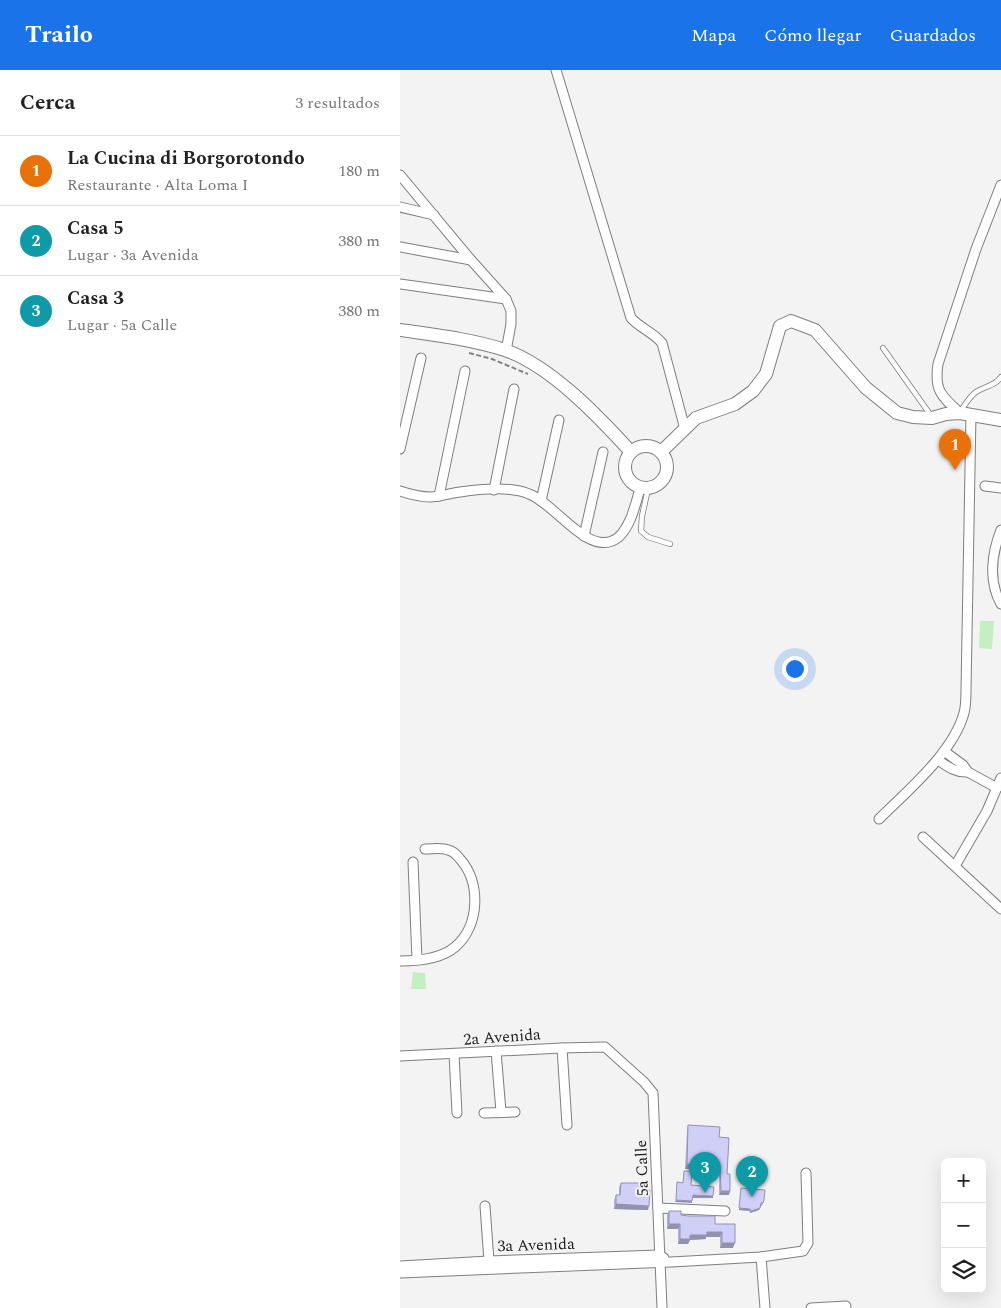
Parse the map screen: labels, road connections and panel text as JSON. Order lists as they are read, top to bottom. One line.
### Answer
{"streets":{"street":["2a Avenida","5a Calle","3a Avenida"]},"crossings":[["2a Avenida","5a Calle"],["5a Calle","3a Avenida"]],"page":{"header":"Trailo","nav":["Mapa","Cómo llegar","Guardados"],"heading":["Cerca","3 resultados"],"list":[{"mark":"1","name":"La Cucina di Borgorotondo","note":"Restaurante · Alta Loma I","value":"180 m"},{"mark":"2","name":"Casa 5","note":"Lugar · 3a Avenida","value":"380 m"},{"mark":"3","name":"Casa 3","note":"Lugar · 5a Calle","value":"380 m"}],"pins":["1","3","2"],"map_buttons":["+","−"]}}
